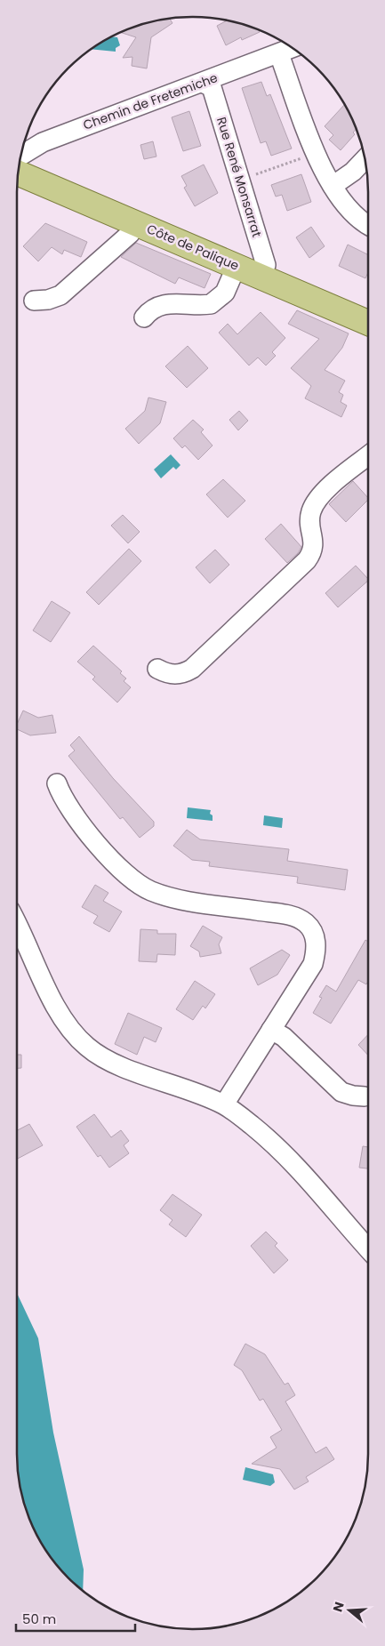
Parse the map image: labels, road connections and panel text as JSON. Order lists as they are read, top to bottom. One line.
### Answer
{"streets":{"main road":["Côte de Palique"],"street":["Chemin de Fretemiche","Rue René Monsarrat"]},"crossings":[["Chemin de Fretemiche","Rue René Monsarrat"],["Rue René Monsarrat","Côte de Palique"]],"scale_bar":"50 m","north":"left"}
